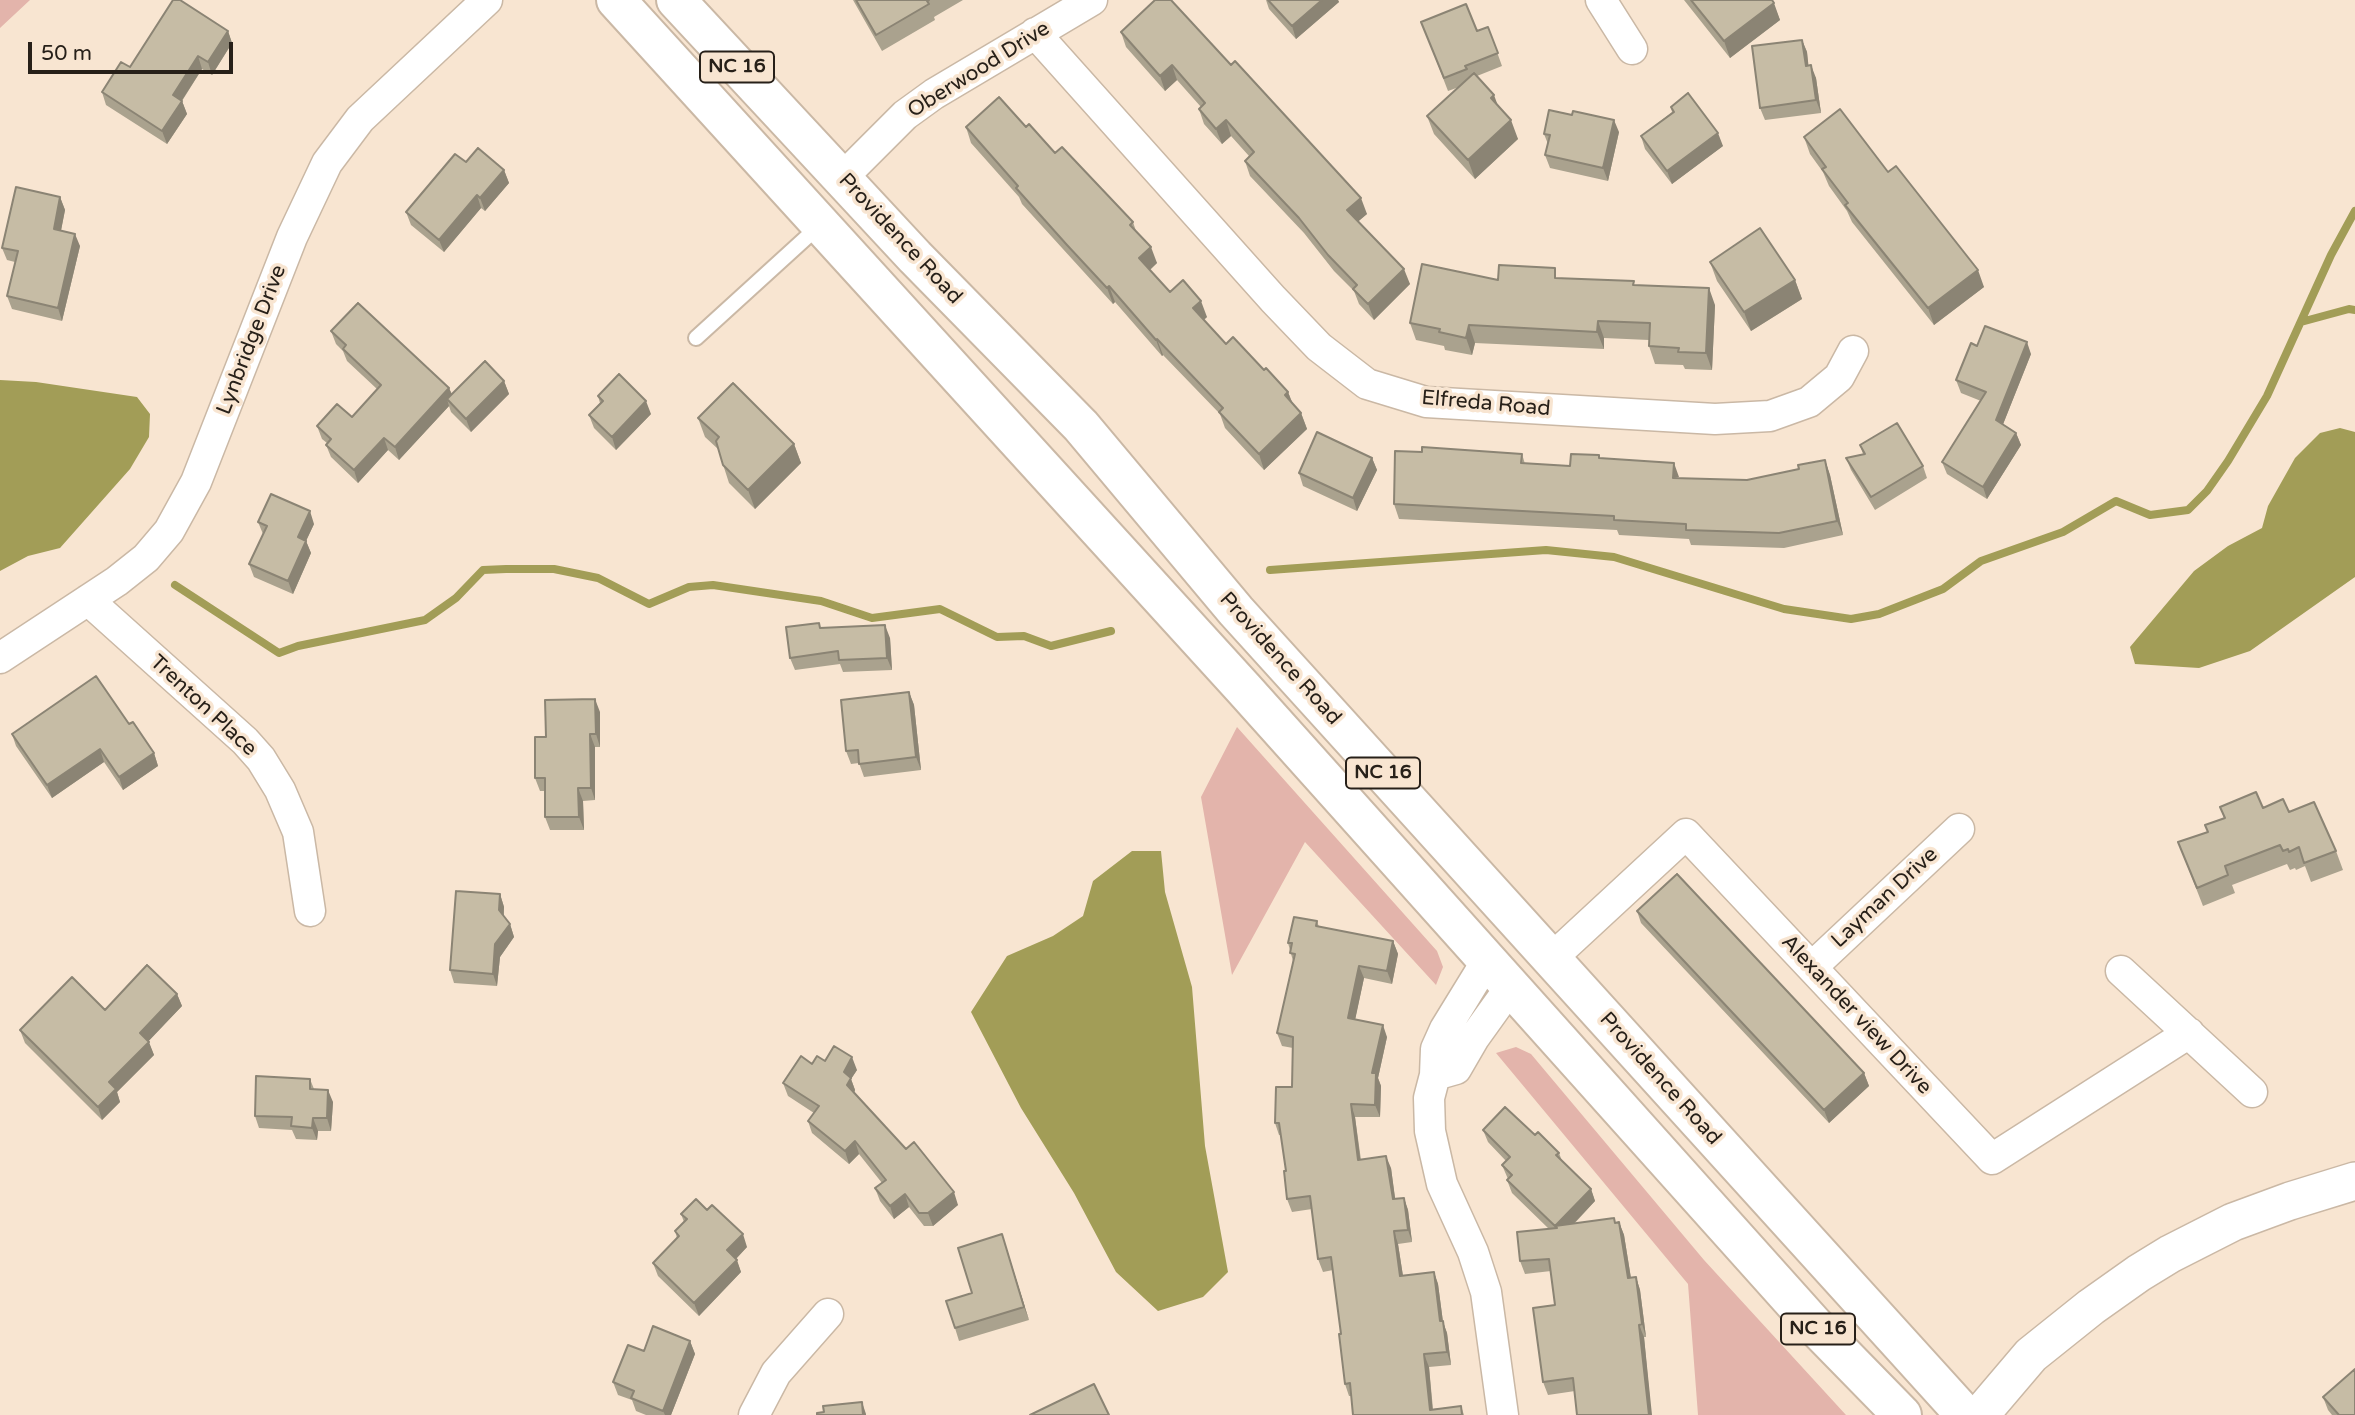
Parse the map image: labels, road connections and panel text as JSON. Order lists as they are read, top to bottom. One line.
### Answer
{"streets":{"main road":["NC 16","Providence Road"],"street":["Oberwood Drive","Lynbridge Drive","Elfreda Road","Trenton Place","Layman Drive","Alexander view Drive"]},"crossings":[["Oberwood Drive","Providence Road"],["Oberwood Drive","Elfreda Road"],["Providence Road","Alexander view Drive"],["Lynbridge Drive","Trenton Place"],["Layman Drive","Alexander view Drive"]],"scale_bar":"50 m"}
